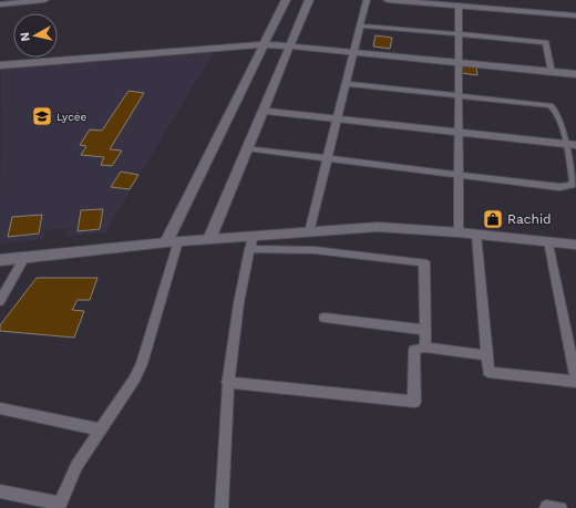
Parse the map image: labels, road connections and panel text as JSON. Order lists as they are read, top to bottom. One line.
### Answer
{"places":{"school or university":["Lycée"],"shop":["Rachid"]},"north":"left"}
